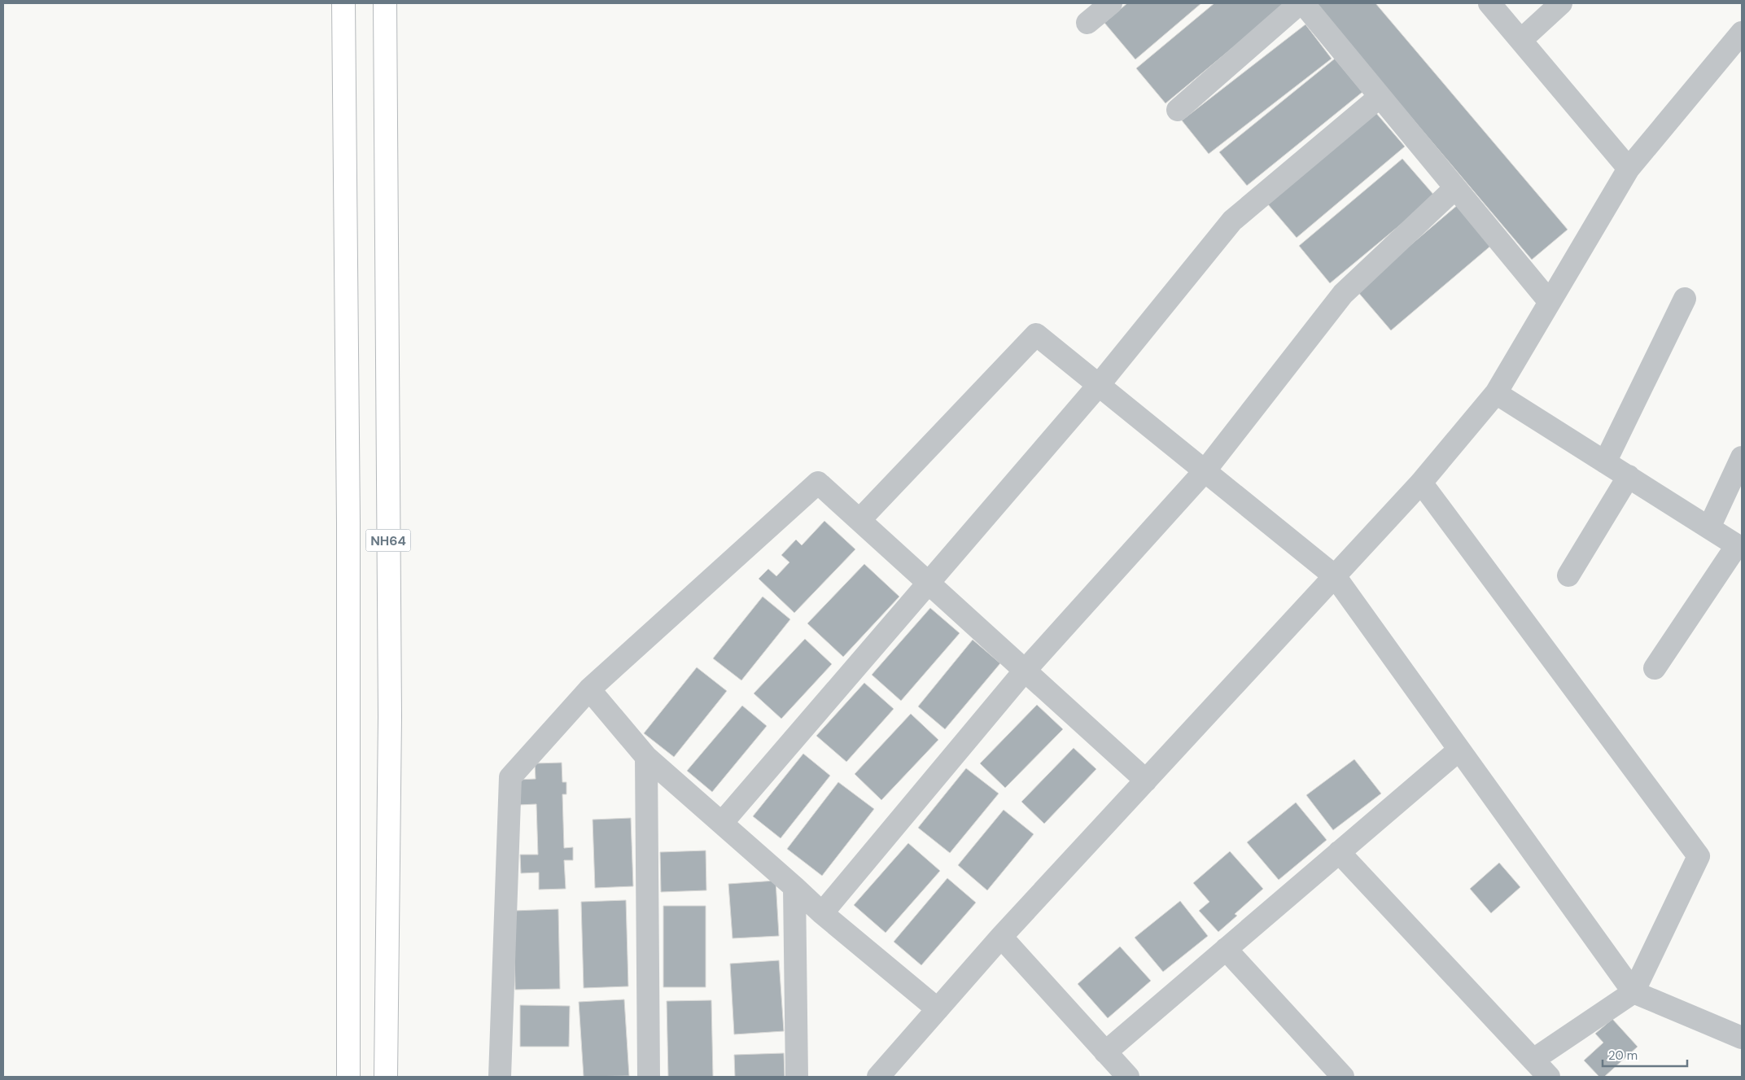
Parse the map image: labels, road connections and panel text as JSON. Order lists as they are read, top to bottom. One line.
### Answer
{"streets":{"highway":["NH64"]},"scale_bar":"20 m"}
